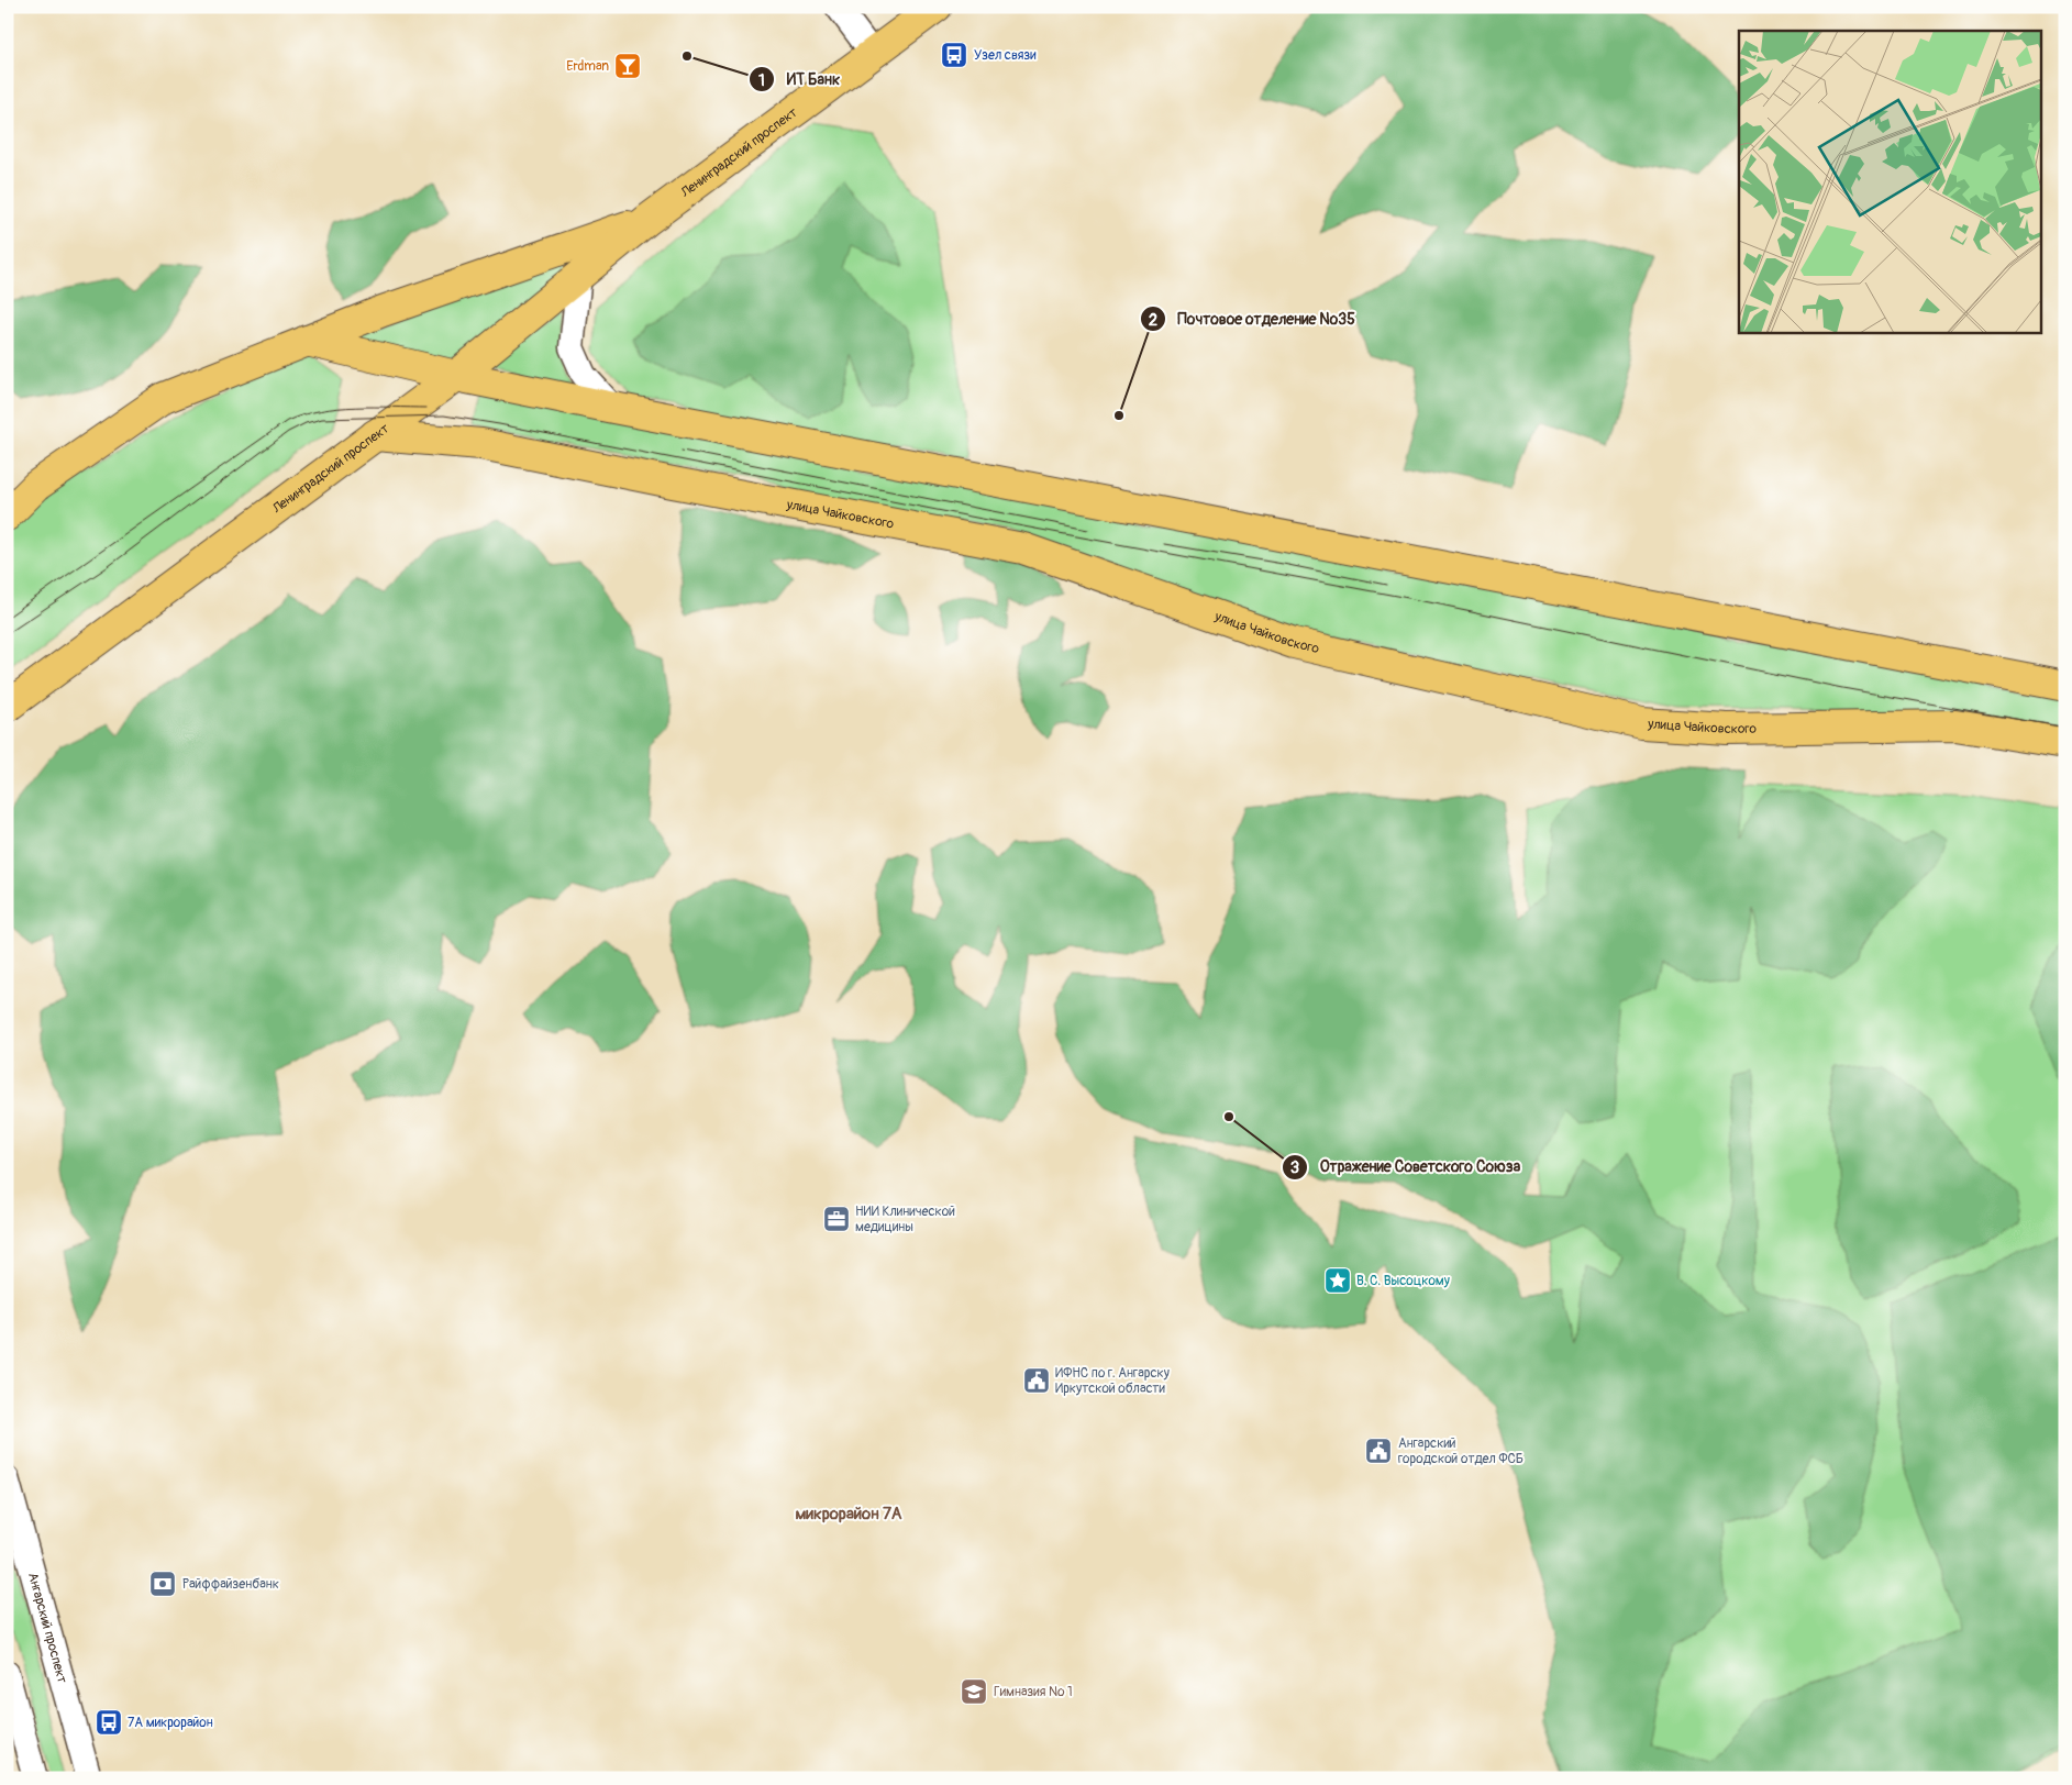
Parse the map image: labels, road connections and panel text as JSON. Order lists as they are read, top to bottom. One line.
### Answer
{"streets":{"main road":["Ленинградский проспект","улица Чайковского"],"street":["Ангарский проспект"]},"crossings":[["Ленинградский проспект","улица Чайковского"]],"districts":["микрорайон 7А"],"places":{"bus stop":["Узел связи","7А микрорайон"],"other":["ИТ Банк","Почтовое отделение №35","Отражение Советского Союза"],"bar":["Erdman"],"office":["НИИ Клинической медицины"],"place":["В. С. Высоцкому"],"public building":["ИФНС по г. Ангарску Иркутской области","Ангарский городской отдел ФСБ"],"bank":["Райффайзенбанк"],"school or university":["Гимназия № 1"]}}
